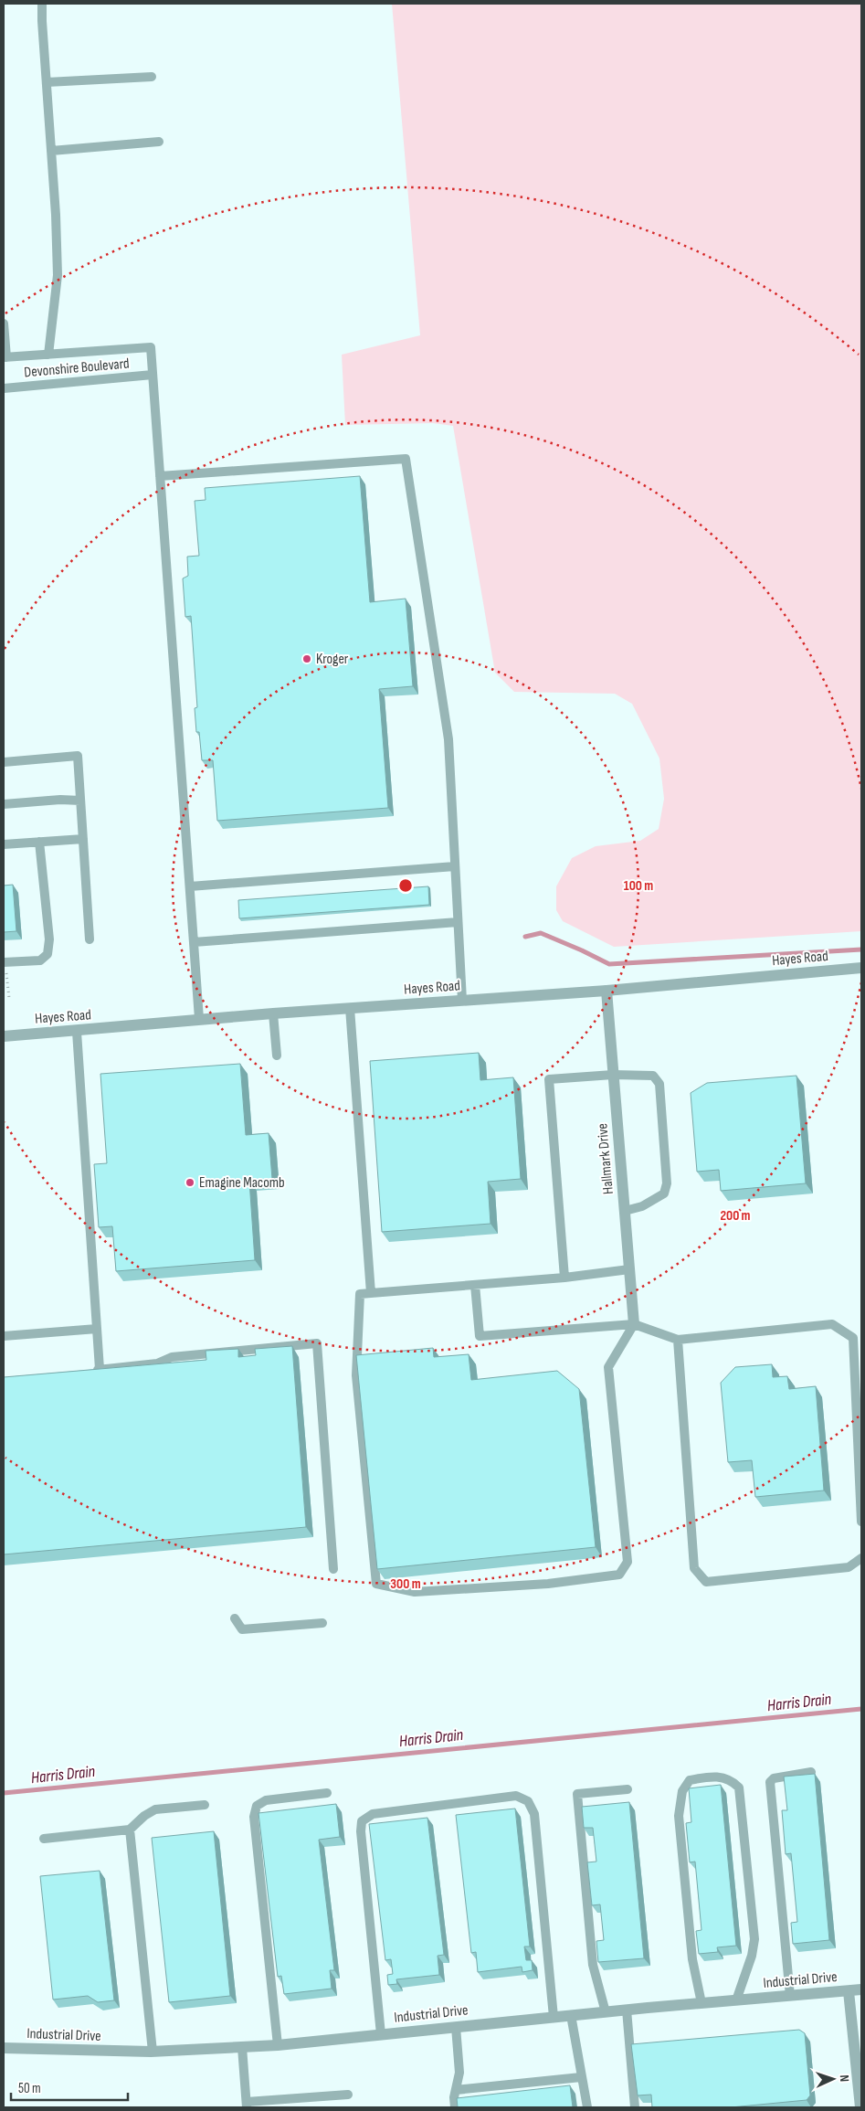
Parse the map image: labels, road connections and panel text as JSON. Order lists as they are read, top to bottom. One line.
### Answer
{"streets":{"street":["Hayes Road","Hallmark Drive","Industrial Drive"],"lane":["Devonshire Boulevard"]},"crossings":[["Hayes Road","Hallmark Drive"]],"water":["Harris Drain"],"places":["Kroger","Emagine Macomb"],"scale_bar":"50 m","north":"right","rings":["100 m","200 m","300 m"]}
